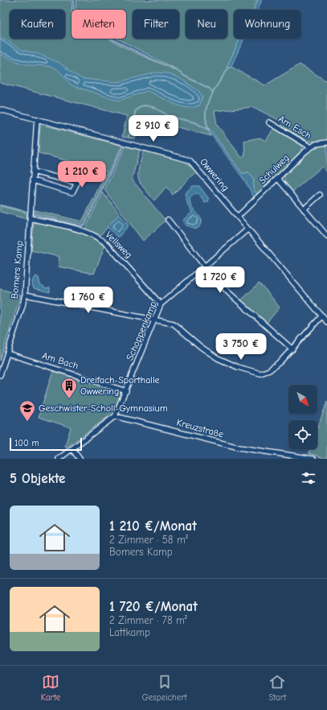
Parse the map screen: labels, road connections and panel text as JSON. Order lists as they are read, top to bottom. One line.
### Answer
{"streets":{"street":["Am Esch","Schulweg","Owwering","Vellsweg","Bomers Kamp","Schoppenkamp","Am Bach","Kreuzstraße"]},"crossings":[["Am Esch","Schulweg"],["Schulweg","Owwering"],["Owwering","Bomers Kamp"],["Owwering","Schoppenkamp"],["Vellsweg","Bomers Kamp"],["Vellsweg","Schoppenkamp"],["Bomers Kamp","Am Bach"],["Schoppenkamp","Am Bach"],["Schoppenkamp","Kreuzstraße"]],"places":{"building":["Dreifach-Sporthalle Owwering"],"school or university":["Geschwister-Scholl-Gymnasium"]},"scale_bar":"100 m","north":"bottom right","page":{"chip":["Kaufen","Mieten","Filter","Neu","Wohnung"],"price":["2 910 €","1 210 €","1 720 €","1 760 €","3 750 €"],"scale":"100 m","heading":"5 Objekte","list":[{"name":"1 210 €/Monat","note":"2 Zimmer · 58 m² · Bomers Kamp"},{"name":"1 720 €/Monat","note":"2 Zimmer · 78 m² · Lattkamp"}],"tabs":["Karte","Gespeichert","Start"]}}
